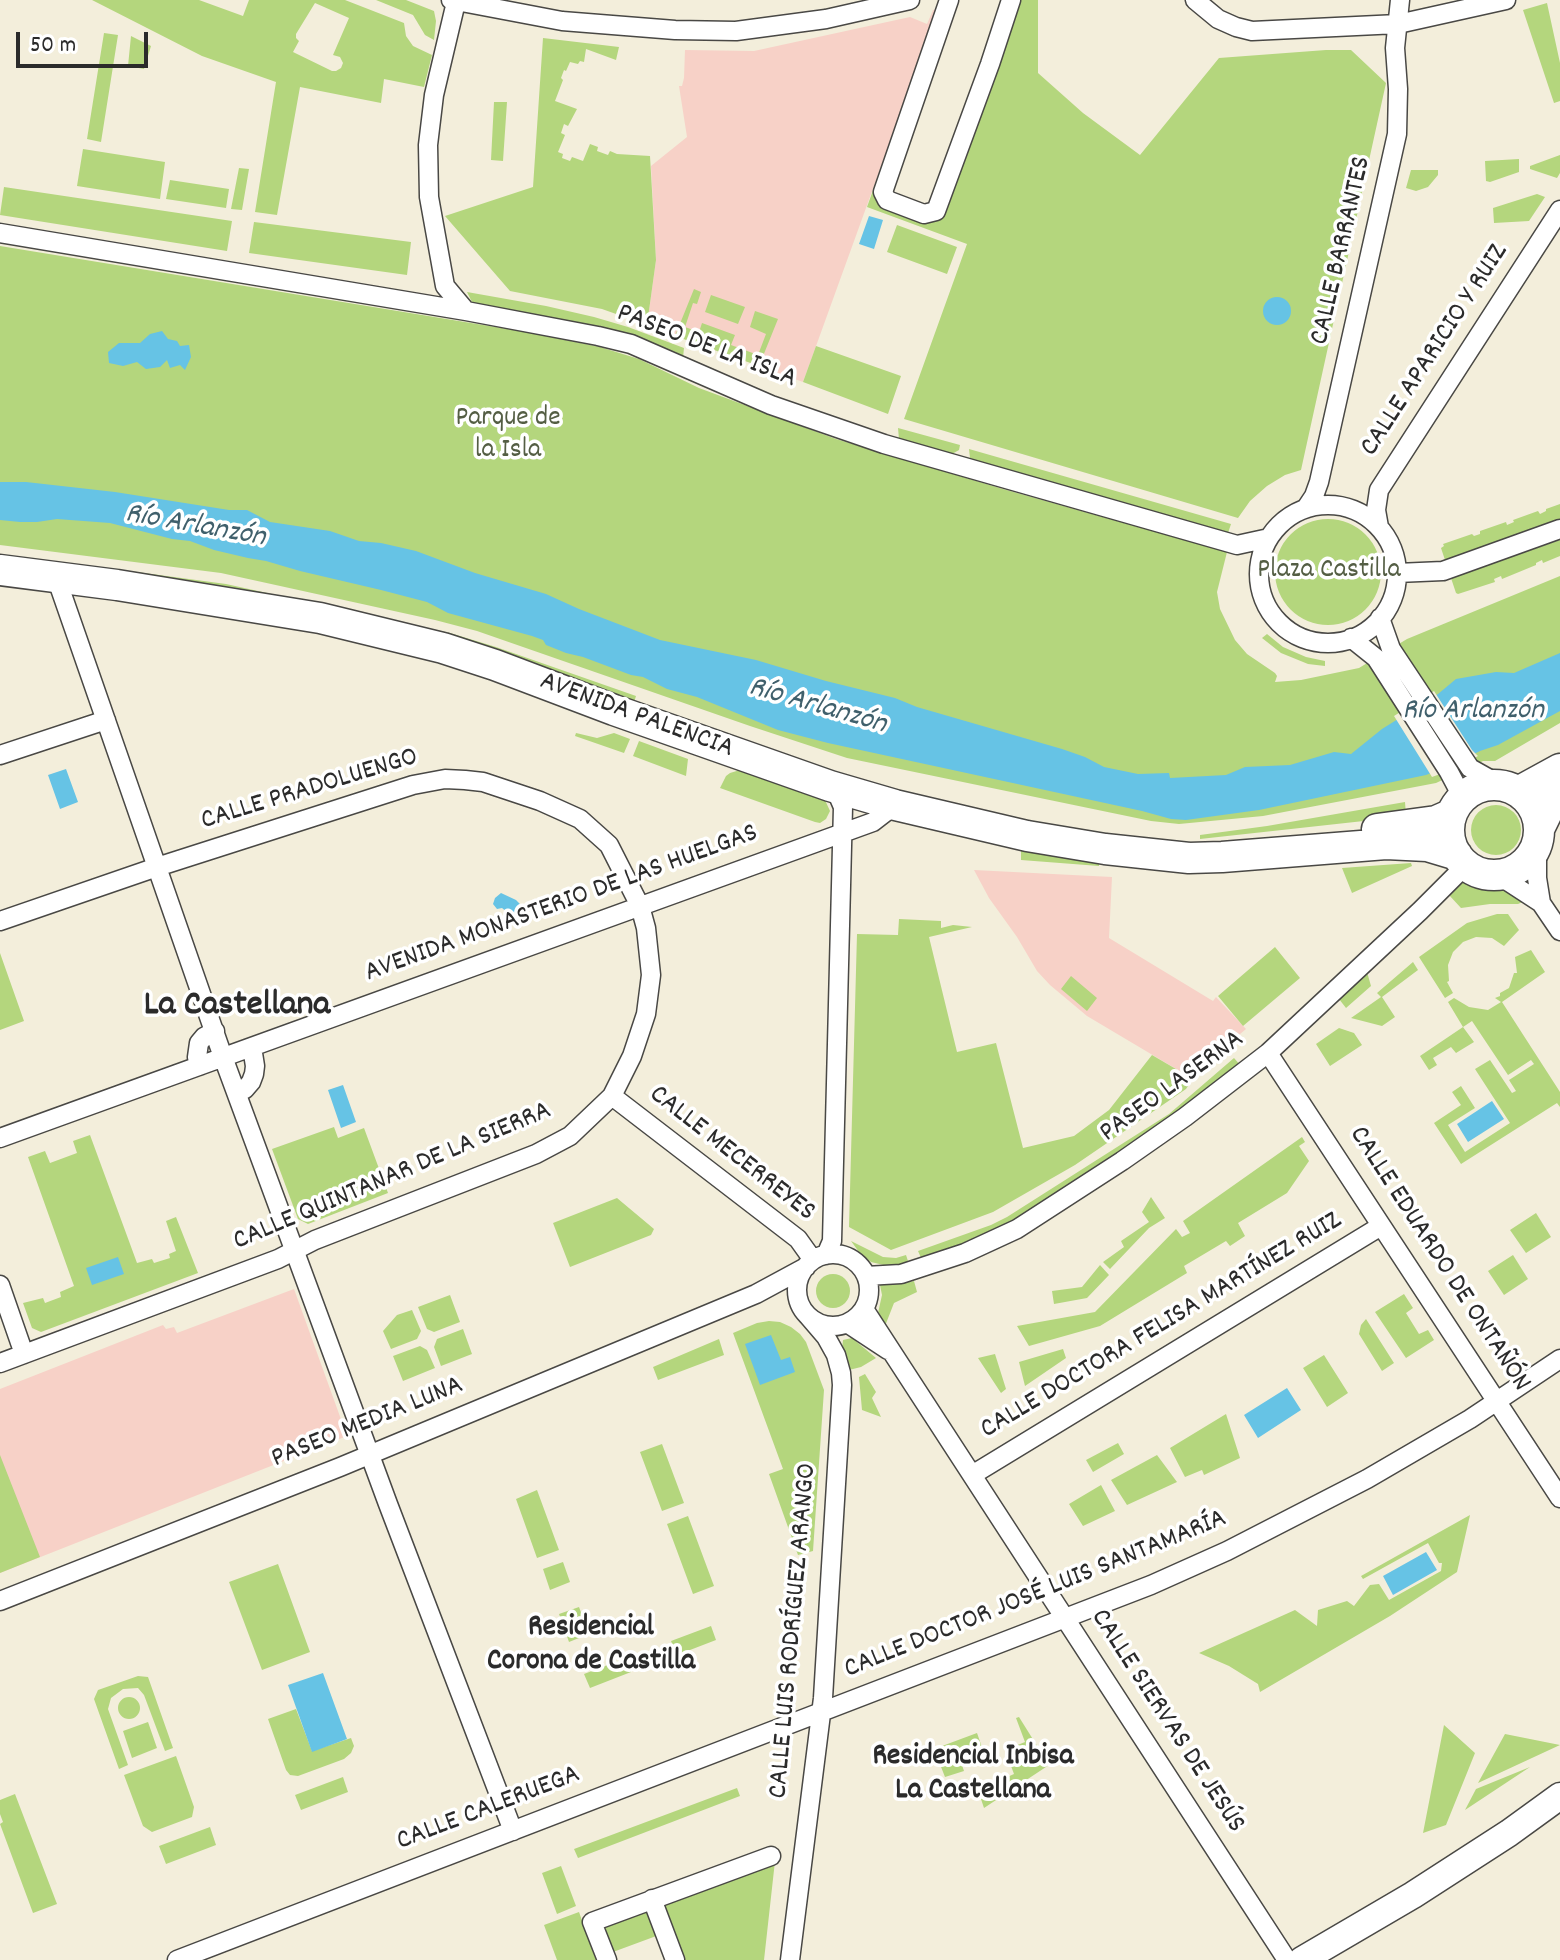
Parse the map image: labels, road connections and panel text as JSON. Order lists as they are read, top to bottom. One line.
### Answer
{"streets":{"highway":["AVENIDA PALENCIA"],"street":["CALLE BARRANTES","PASEO DE LA ISLA","CALLE APARICIO Y RUIZ","CALLE PRADOLUENGO","AVENIDA MONASTERIO DE LAS HUELGAS","PASEO LASERNA","CALLE MECERREYES","CALLE QUINTANAR DE LA SIERRA","CALLE EDUARDO DE ONTAÑÓN","CALLE DOCTORA FELISA MARTÍNEZ RUIZ","PASEO MEDIA LUNA","CALLE DOCTOR JOSÉ LUIS SANTAMARÍA","CALLE LUIS RODRÍGUEZ ARANGO","CALLE SIERVAS DE JESÚS","CALLE CALERUEGA"]},"crossings":[["CALLE BARRANTES","PASEO DE LA ISLA"],["CALLE BARRANTES","CALLE APARICIO Y RUIZ"],["PASEO DE LA ISLA","CALLE APARICIO Y RUIZ"],["AVENIDA PALENCIA","AVENIDA MONASTERIO DE LAS HUELGAS"],["AVENIDA PALENCIA","PASEO LASERNA"],["CALLE PRADOLUENGO","AVENIDA MONASTERIO DE LAS HUELGAS"],["CALLE PRADOLUENGO","CALLE QUINTANAR DE LA SIERRA"],["AVENIDA MONASTERIO DE LAS HUELGAS","CALLE QUINTANAR DE LA SIERRA"],["PASEO LASERNA","CALLE MECERREYES"],["PASEO LASERNA","CALLE EDUARDO DE ONTAÑÓN"],["PASEO LASERNA","PASEO MEDIA LUNA"],["PASEO LASERNA","CALLE LUIS RODRÍGUEZ ARANGO"],["PASEO LASERNA","CALLE SIERVAS DE JESÚS"],["CALLE MECERREYES","CALLE QUINTANAR DE LA SIERRA"],["CALLE MECERREYES","PASEO MEDIA LUNA"],["CALLE MECERREYES","CALLE LUIS RODRÍGUEZ ARANGO"],["CALLE MECERREYES","CALLE SIERVAS DE JESÚS"],["CALLE EDUARDO DE ONTAÑÓN","CALLE DOCTORA FELISA MARTÍNEZ RUIZ"],["CALLE EDUARDO DE ONTAÑÓN","CALLE DOCTOR JOSÉ LUIS SANTAMARÍA"],["CALLE DOCTORA FELISA MARTÍNEZ RUIZ","CALLE SIERVAS DE JESÚS"],["PASEO MEDIA LUNA","CALLE LUIS RODRÍGUEZ ARANGO"],["PASEO MEDIA LUNA","CALLE SIERVAS DE JESÚS"],["CALLE DOCTOR JOSÉ LUIS SANTAMARÍA","CALLE LUIS RODRÍGUEZ ARANGO"],["CALLE DOCTOR JOSÉ LUIS SANTAMARÍA","CALLE SIERVAS DE JESÚS"],["CALLE DOCTOR JOSÉ LUIS SANTAMARÍA","CALLE CALERUEGA"],["CALLE LUIS RODRÍGUEZ ARANGO","CALLE SIERVAS DE JESÚS"],["CALLE LUIS RODRÍGUEZ ARANGO","CALLE CALERUEGA"]],"districts":["La Castellana","Residencial Corona de Castilla","Residencial Inbisa La Castellana"],"water":["Río Arlanzón"],"parks":["Parque de la Isla","Plaza Castilla"],"scale_bar":"50 m"}
